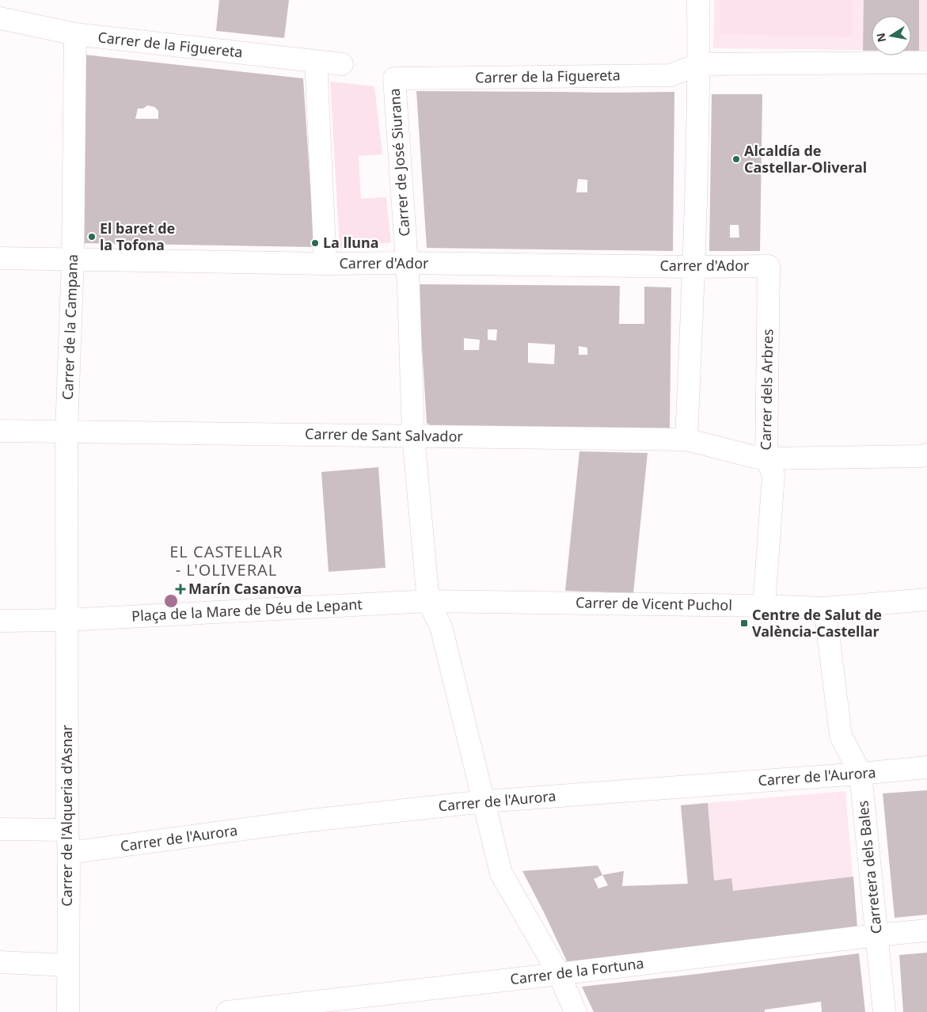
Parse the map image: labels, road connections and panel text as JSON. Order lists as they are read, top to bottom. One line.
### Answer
{"streets":{"street":["Carrer de la Figuereta","Carrer de José Siurana","Carrer d'Ador","Carrer de la Campana","Carrer dels Arbres","Carrer de Sant Salvador","Carrer de Vicent Puchol","Plaça de la Mare de Déu de Lepant","Carrer de l'Aurora","Carrer de l'Alqueria d'Asnar","Carretera dels Bales","Carrer de la Fortuna"]},"crossings":[["Carrer de la Figuereta","Carrer de José Siurana"],["Carrer de la Figuereta","Carrer de la Campana"],["Carrer de José Siurana","Carrer d'Ador"],["Carrer de José Siurana","Carrer de Sant Salvador"],["Carrer de José Siurana","Carrer de Vicent Puchol"],["Carrer de José Siurana","Plaça de la Mare de Déu de Lepant"],["Carrer d'Ador","Carrer de la Campana"],["Carrer d'Ador","Carrer dels Arbres"],["Carrer de la Campana","Carrer de Sant Salvador"],["Carrer de la Campana","Plaça de la Mare de Déu de Lepant"],["Carrer de la Campana","Carrer de l'Alqueria d'Asnar"],["Carrer dels Arbres","Carrer de Sant Salvador"],["Carrer dels Arbres","Carrer de Vicent Puchol"],["Carrer de Vicent Puchol","Plaça de la Mare de Déu de Lepant"],["Carrer de Vicent Puchol","Carretera dels Bales"],["Plaça de la Mare de Déu de Lepant","Carrer de l'Alqueria d'Asnar"],["Carrer de l'Aurora","Carrer de l'Alqueria d'Asnar"],["Carrer de l'Aurora","Carretera dels Bales"],["Carretera dels Bales","Carrer de la Fortuna"]],"districts":["EL CASTELLAR - L'OLIVERAL"],"places":{"other":["Alcaldía de Castellar-Oliveral","El baret de la Tofona","La lluna"],"health":["Marín Casanova"],"transit":["Centre de Salut de València-Castellar"]},"north":"left"}
